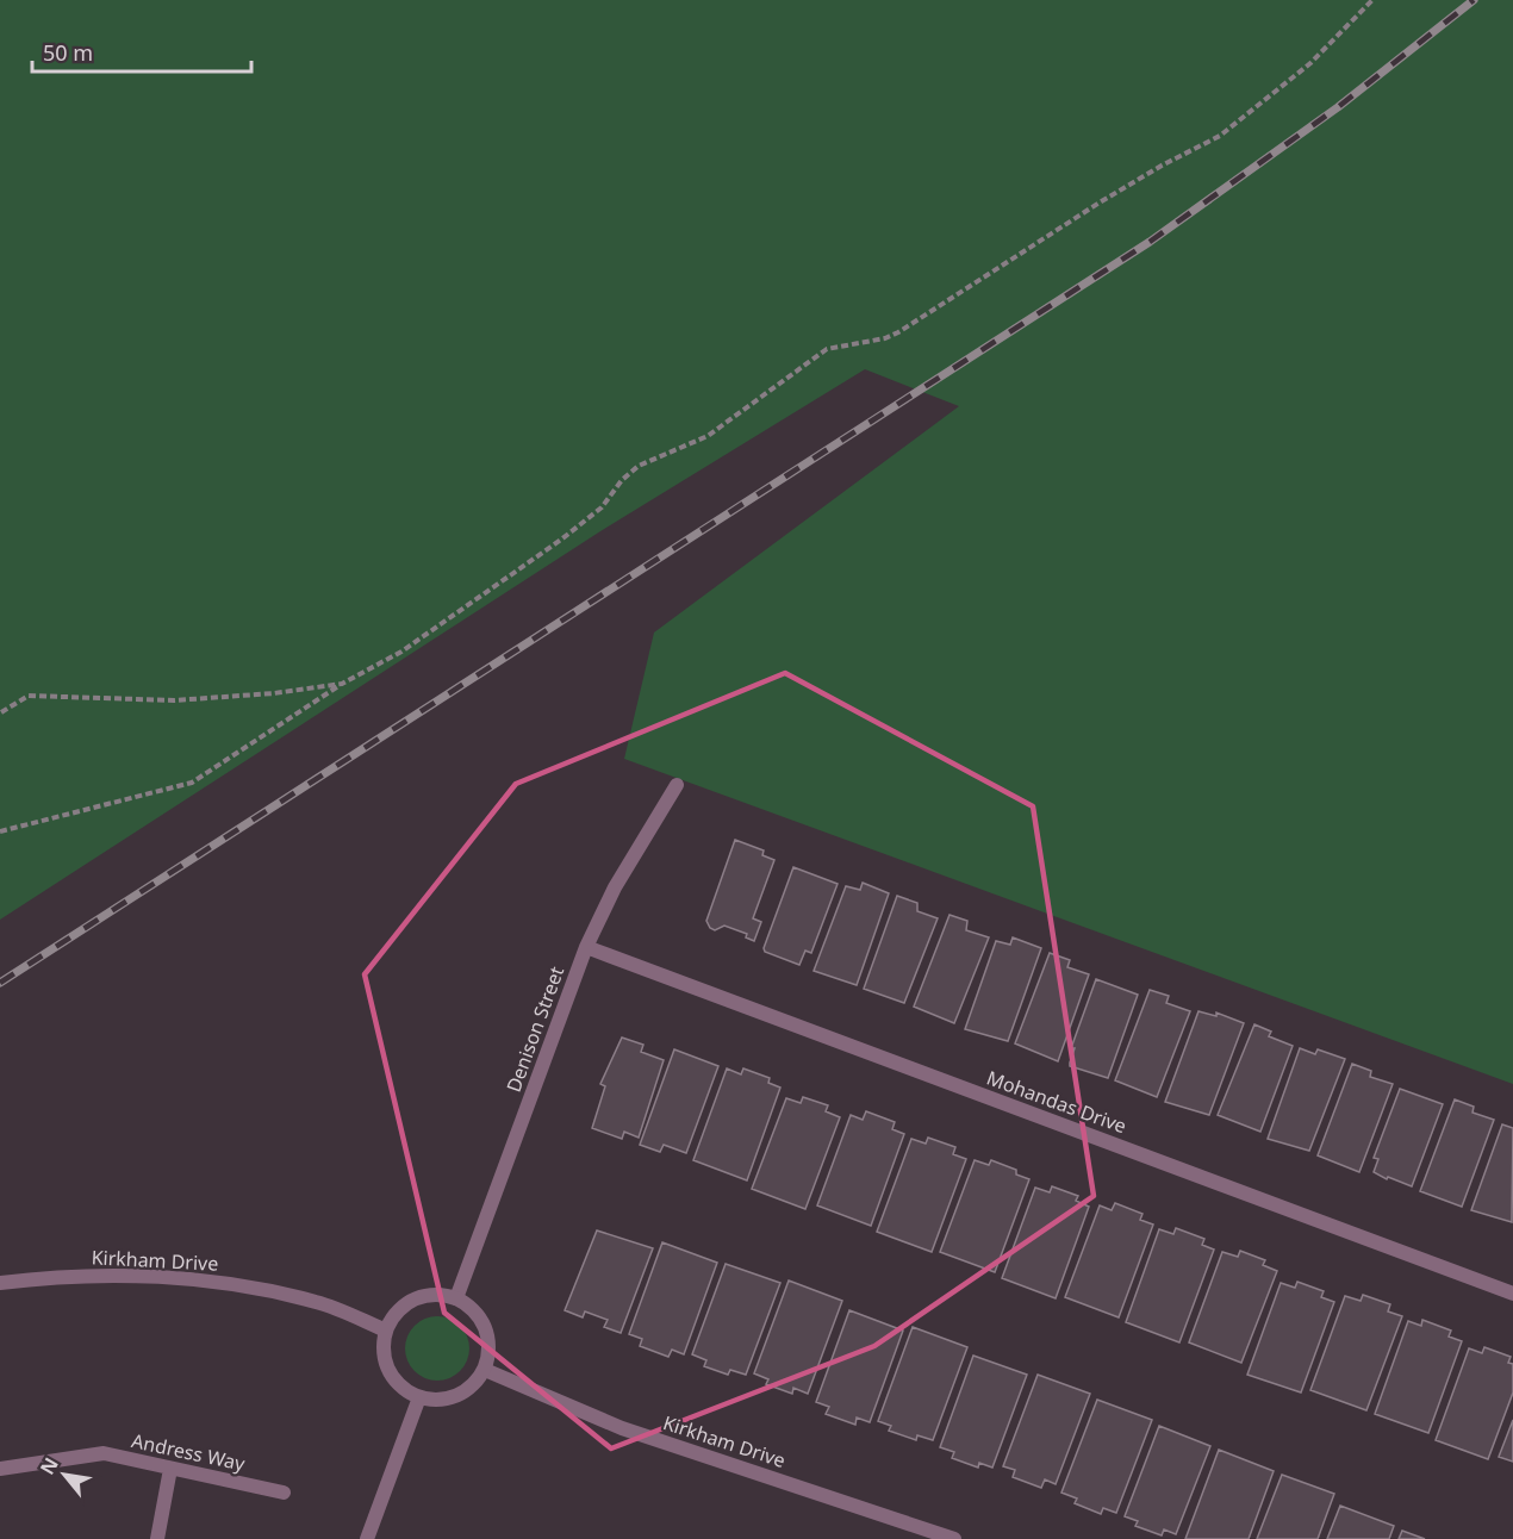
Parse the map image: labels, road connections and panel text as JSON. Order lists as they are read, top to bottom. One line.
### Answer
{"streets":{"street":["Denison Street","Mohandas Drive","Kirkham Drive","Andress Way"]},"crossings":[["Denison Street","Mohandas Drive"],["Denison Street","Kirkham Drive"]],"scale_bar":"50 m","north":"top left"}
